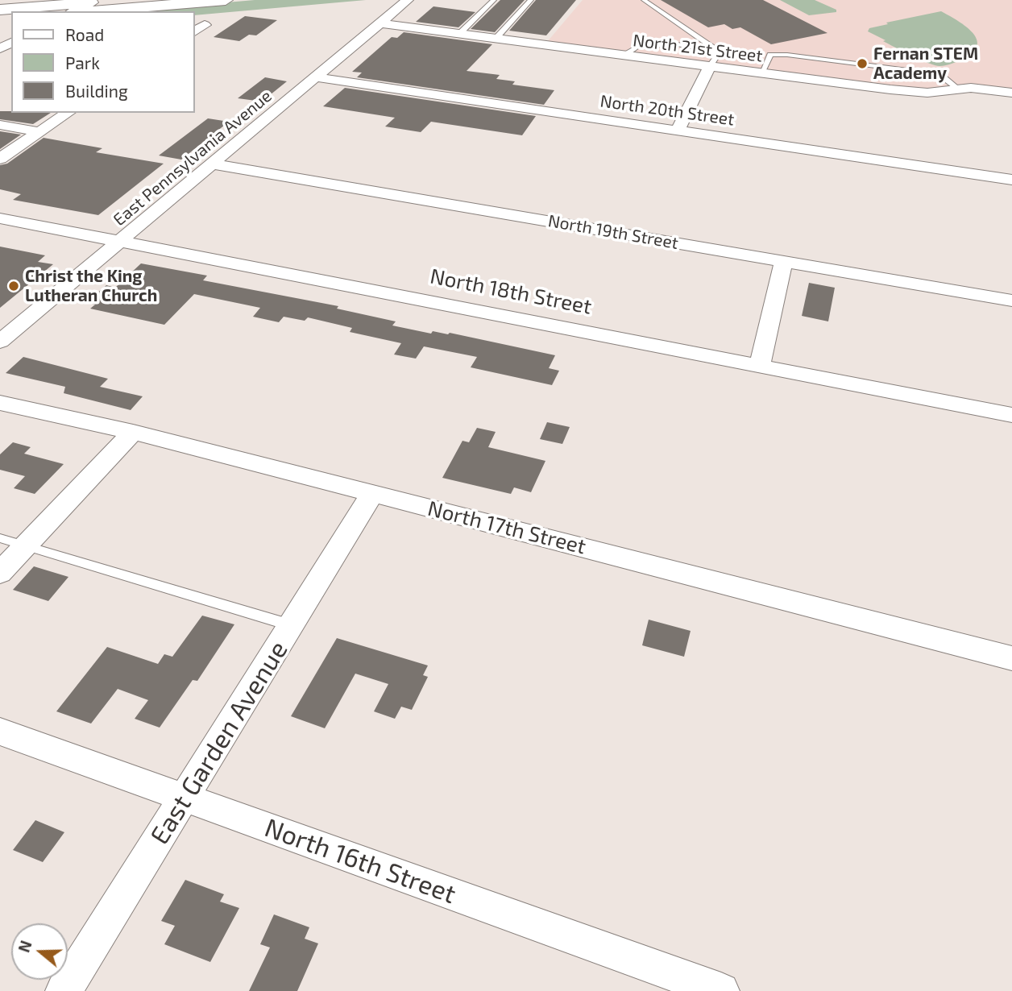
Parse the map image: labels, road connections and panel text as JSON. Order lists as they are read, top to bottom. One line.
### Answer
{"streets":{"street":["North 21st Street","North 20th Street","East Pennsylvania Avenue","North 19th Street","North 18th Street","North 17th Street","East Garden Avenue","North 16th Street"]},"crossings":[["North 21st Street","East Pennsylvania Avenue"],["North 20th Street","East Pennsylvania Avenue"],["East Pennsylvania Avenue","North 19th Street"],["East Pennsylvania Avenue","North 18th Street"],["North 17th Street","East Garden Avenue"],["East Garden Avenue","North 16th Street"]],"places":["Fernan STEM Academy","Christ the King Lutheran Church"],"legend":["Road","Park","Building"],"north":"left"}
